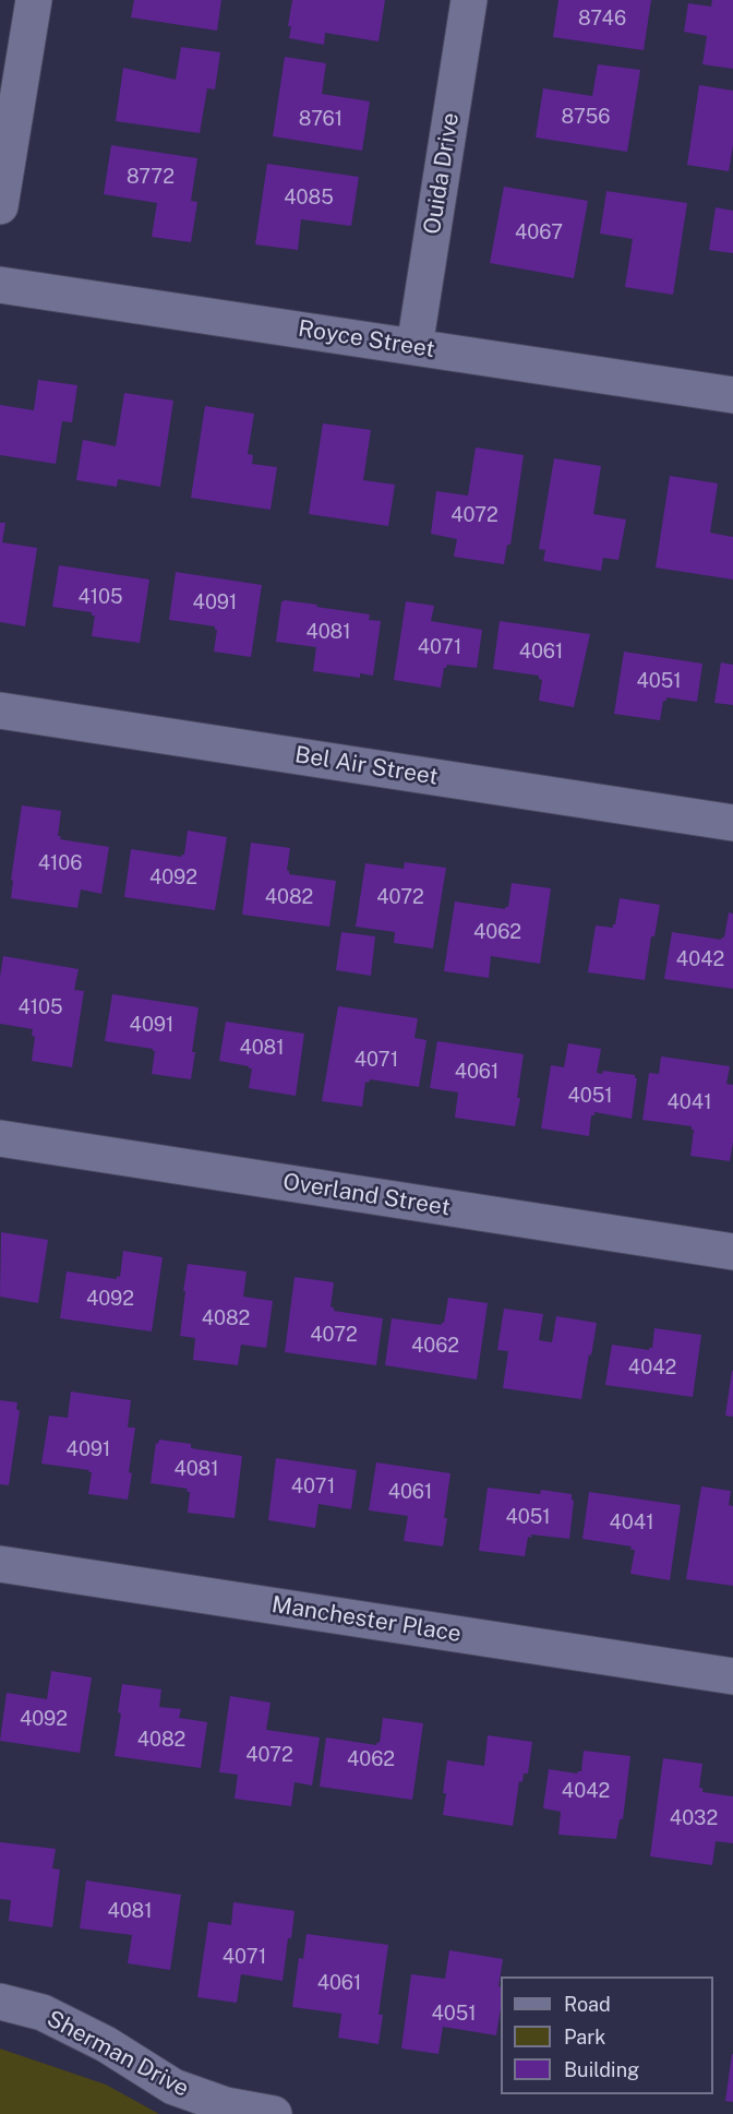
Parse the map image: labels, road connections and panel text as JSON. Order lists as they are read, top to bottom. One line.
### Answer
{"streets":{"street":["Ouida Drive","Royce Street","Bel Air Street","Overland Street","Manchester Place","Sherman Drive"]},"crossings":[["Ouida Drive","Royce Street"]],"house_numbers":["8746","8756","8761","8772","4085","4067","4072","4105","4091","4081","4071","4061","4051","4106","4092","4082","4072","4062","4042","4105","4091","4081","4071","4061","4051","4041","4092","4082","4072","4062","4042","4091","4081","4071","4061","4051","4041","4092","4082","4072","4062","4042","4032","4081","4071","4061","4051"],"legend":["Road","Park","Building"]}
